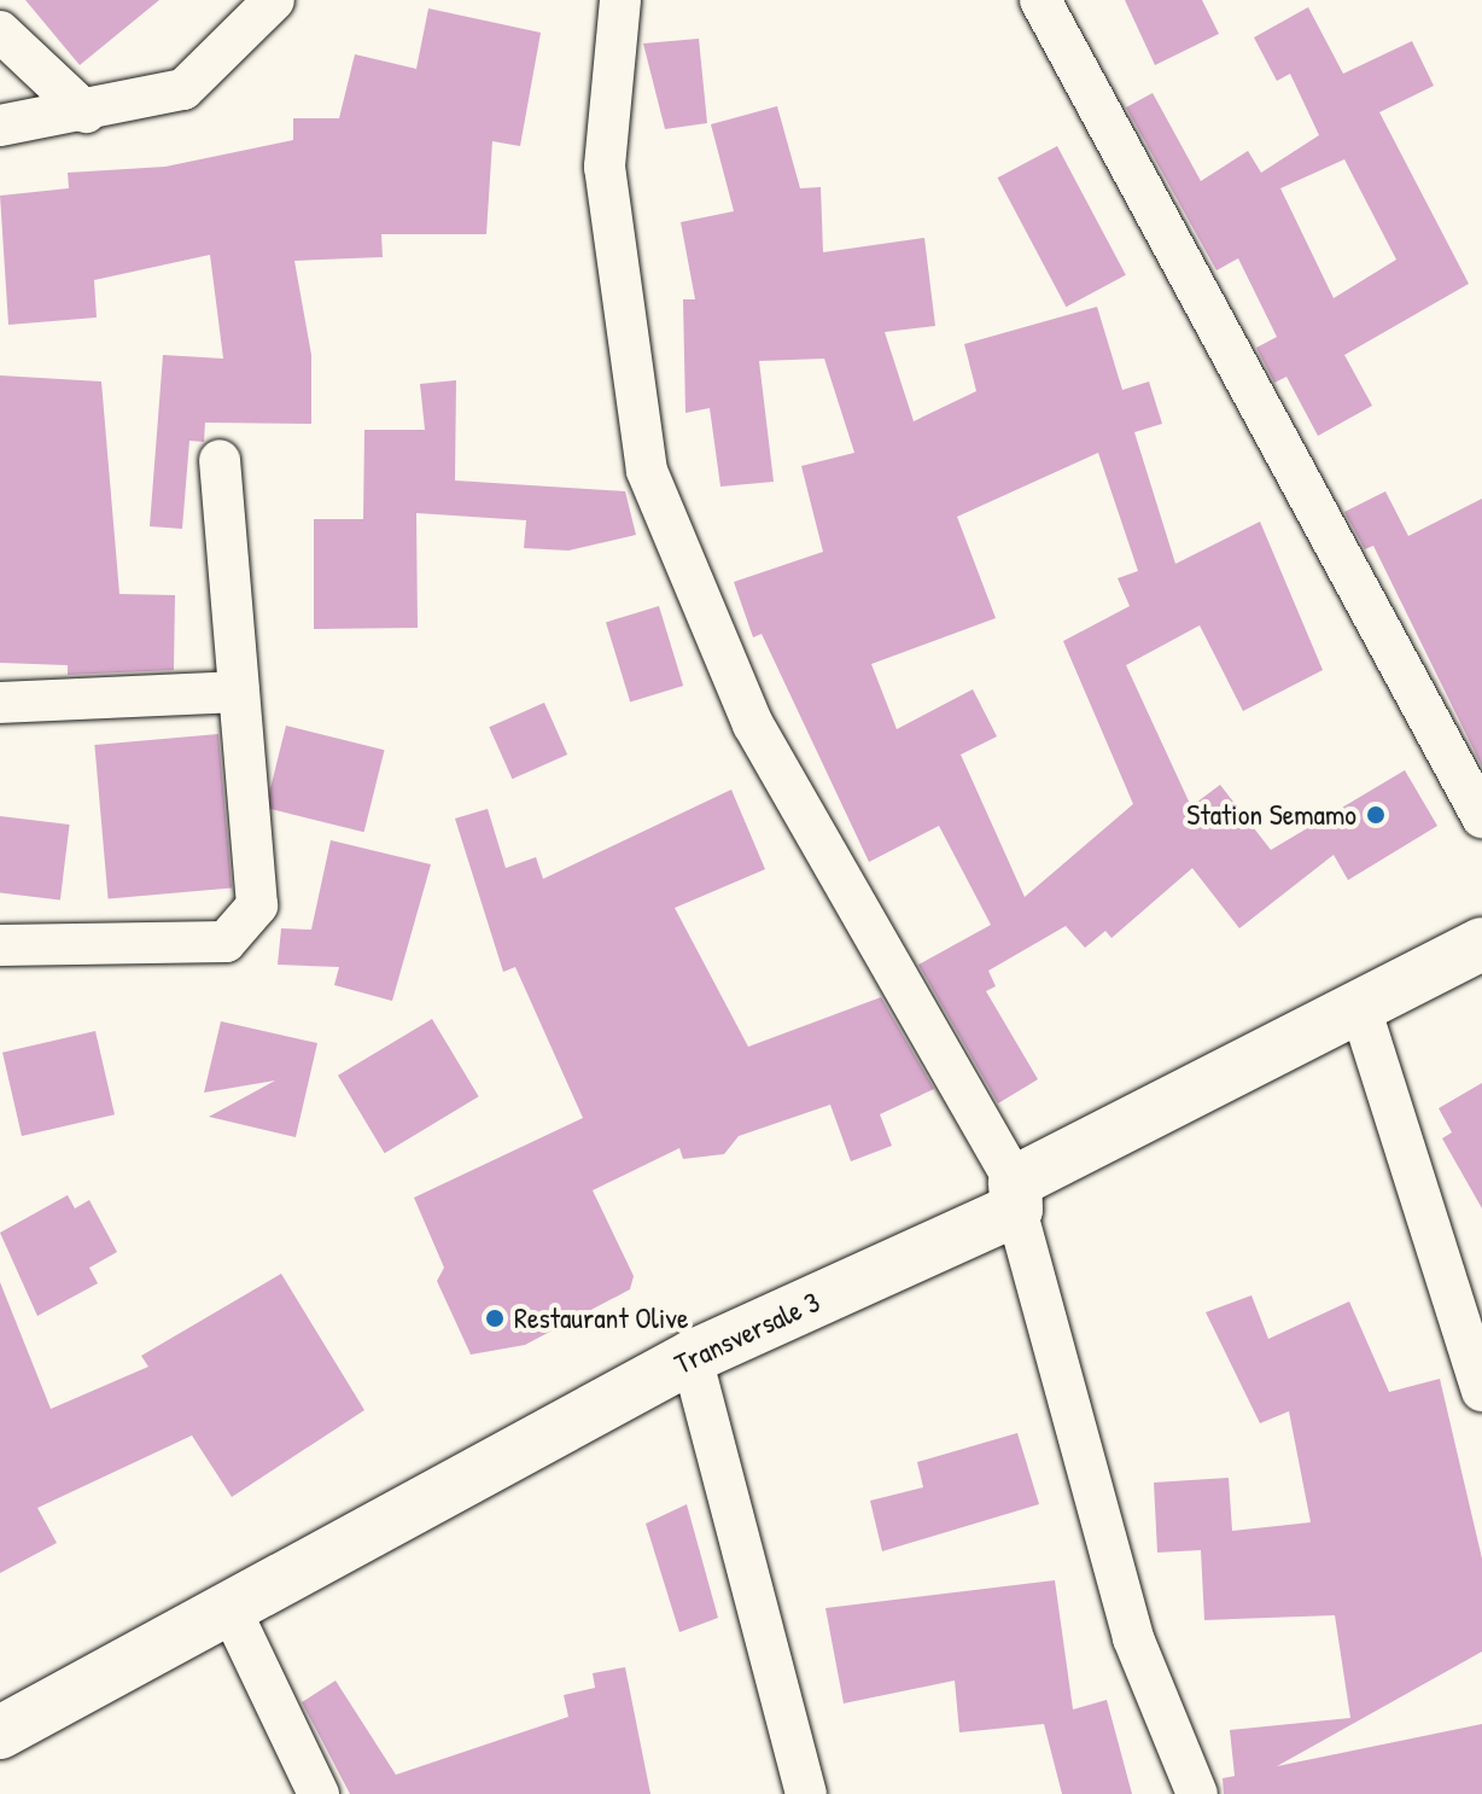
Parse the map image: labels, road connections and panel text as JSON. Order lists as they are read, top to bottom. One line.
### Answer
{"streets":{"main road":["Transversale 3"]},"places":["Station Semamo","Restaurant Olive"]}
